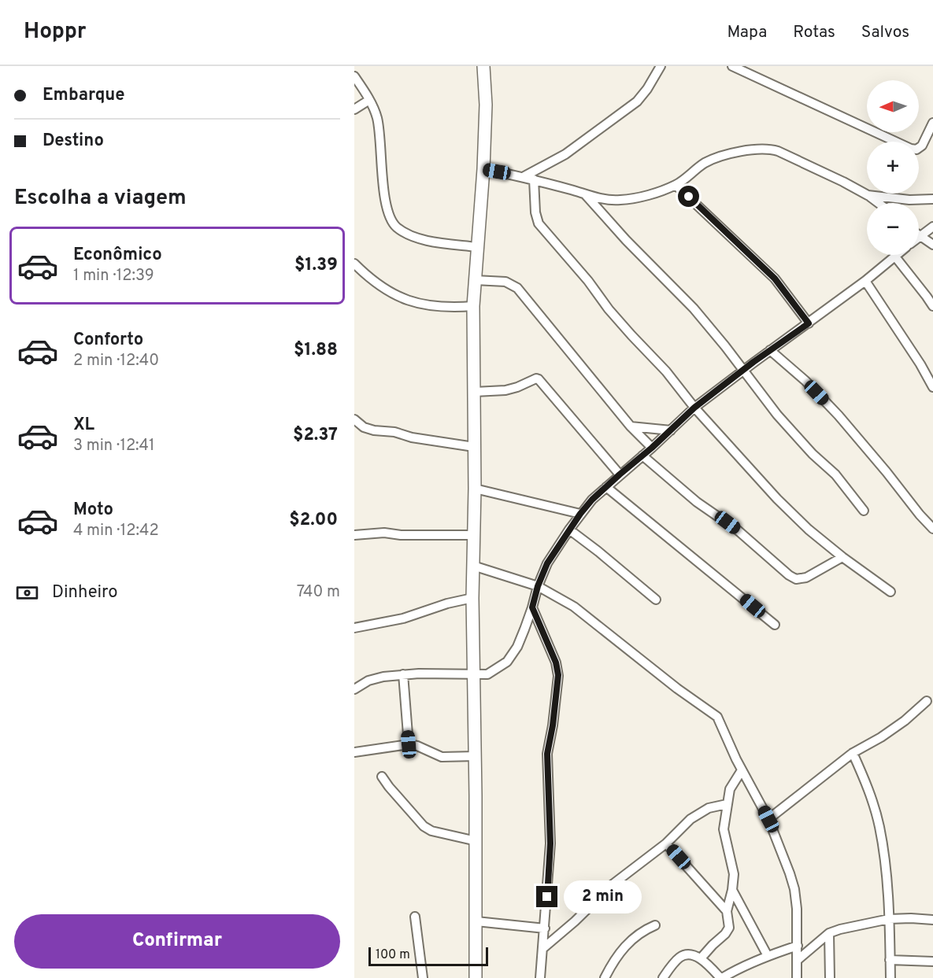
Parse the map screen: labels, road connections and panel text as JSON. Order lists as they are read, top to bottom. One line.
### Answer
{"scale_bar":"100 m","north":"left","page":{"header":"Hoppr","nav":["Mapa","Rotas","Salvos"],"banner":["Embarque","Destino"],"map_buttons":["+","−"],"heading":"Escolha a viagem","list":[{"name":"Econômico","note":"1 min · 12:39","value":"$1.39"},{"name":"Conforto","note":"2 min · 12:40","value":"$1.88"},{"name":"XL","note":"3 min · 12:41","value":"$2.37"},{"name":"Moto","note":"4 min · 12:42","value":"$2.00"}],"pay":["Dinheiro","740 m"],"bubble":"2 min","buttons":"Confirmar","scale":"100 m"}}
